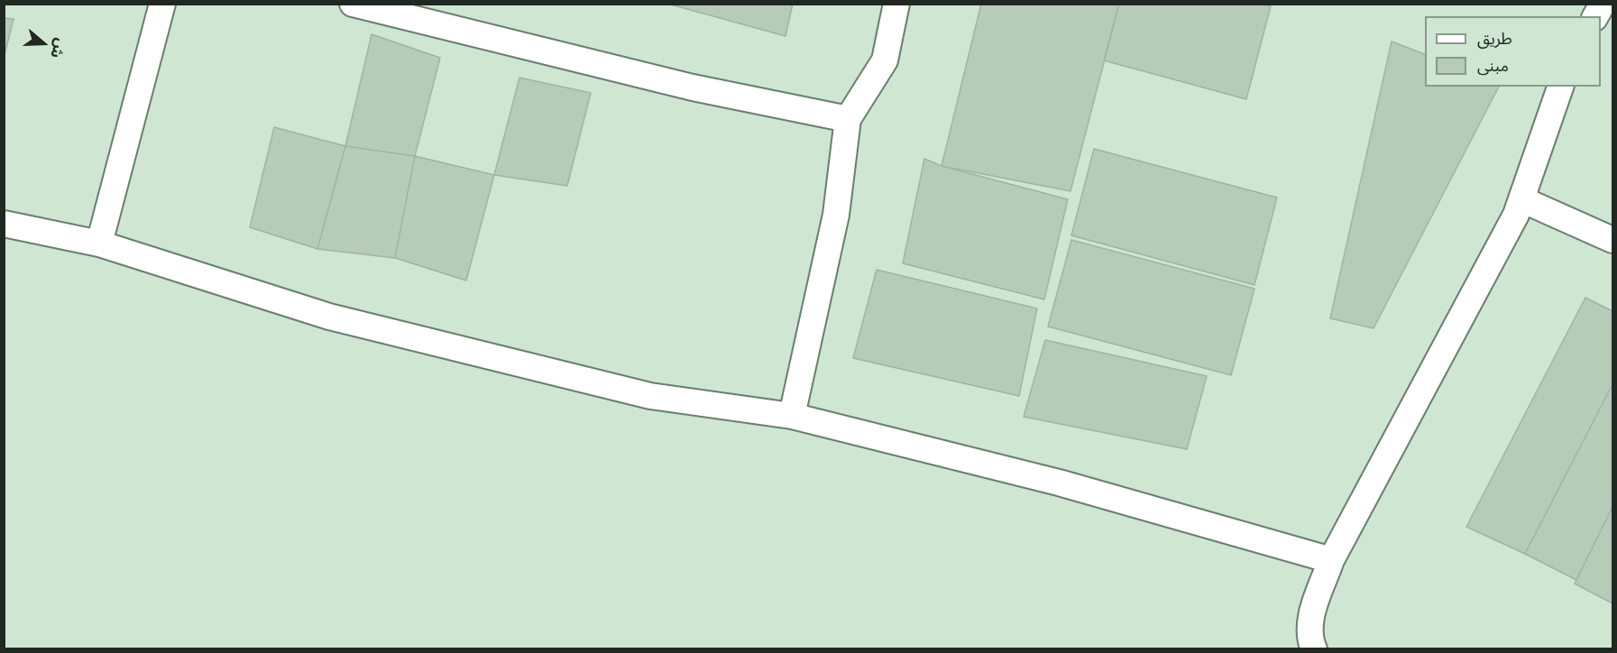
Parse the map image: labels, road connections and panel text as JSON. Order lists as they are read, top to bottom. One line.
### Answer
{"legend":["طريق","مبنى"],"north":"right"}
